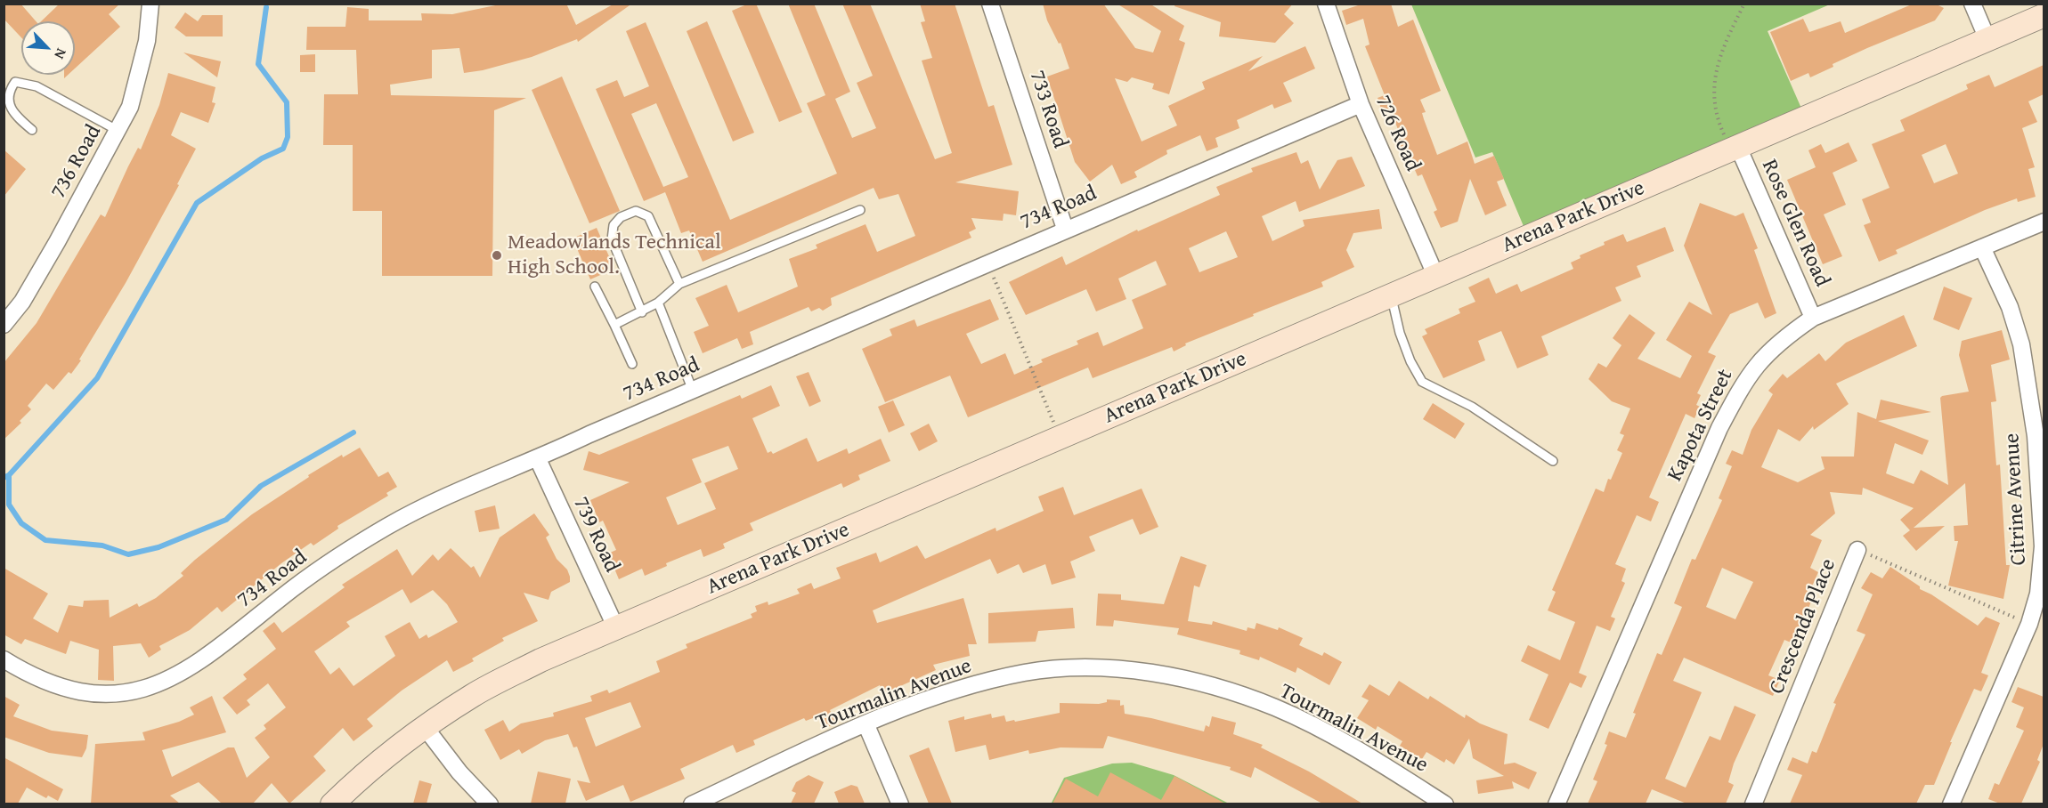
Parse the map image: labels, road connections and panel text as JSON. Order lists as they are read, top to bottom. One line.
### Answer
{"streets":{"street":["733 Road","726 Road","736 Road","734 Road","Arena Park Drive","Rose Glen Road","Kapota Street","Citrine Avenue","739 Road","Crescenda Place","Tourmalin Avenue"]},"crossings":[["733 Road","734 Road"],["726 Road","734 Road"],["726 Road","Arena Park Drive"],["734 Road","739 Road"],["Arena Park Drive","Rose Glen Road"],["Arena Park Drive","739 Road"],["Rose Glen Road","Kapota Street"],["Kapota Street","Citrine Avenue"],["Citrine Avenue","Crescenda Place"]],"places":["Meadowlands Technical High School."],"north":"bottom right"}
